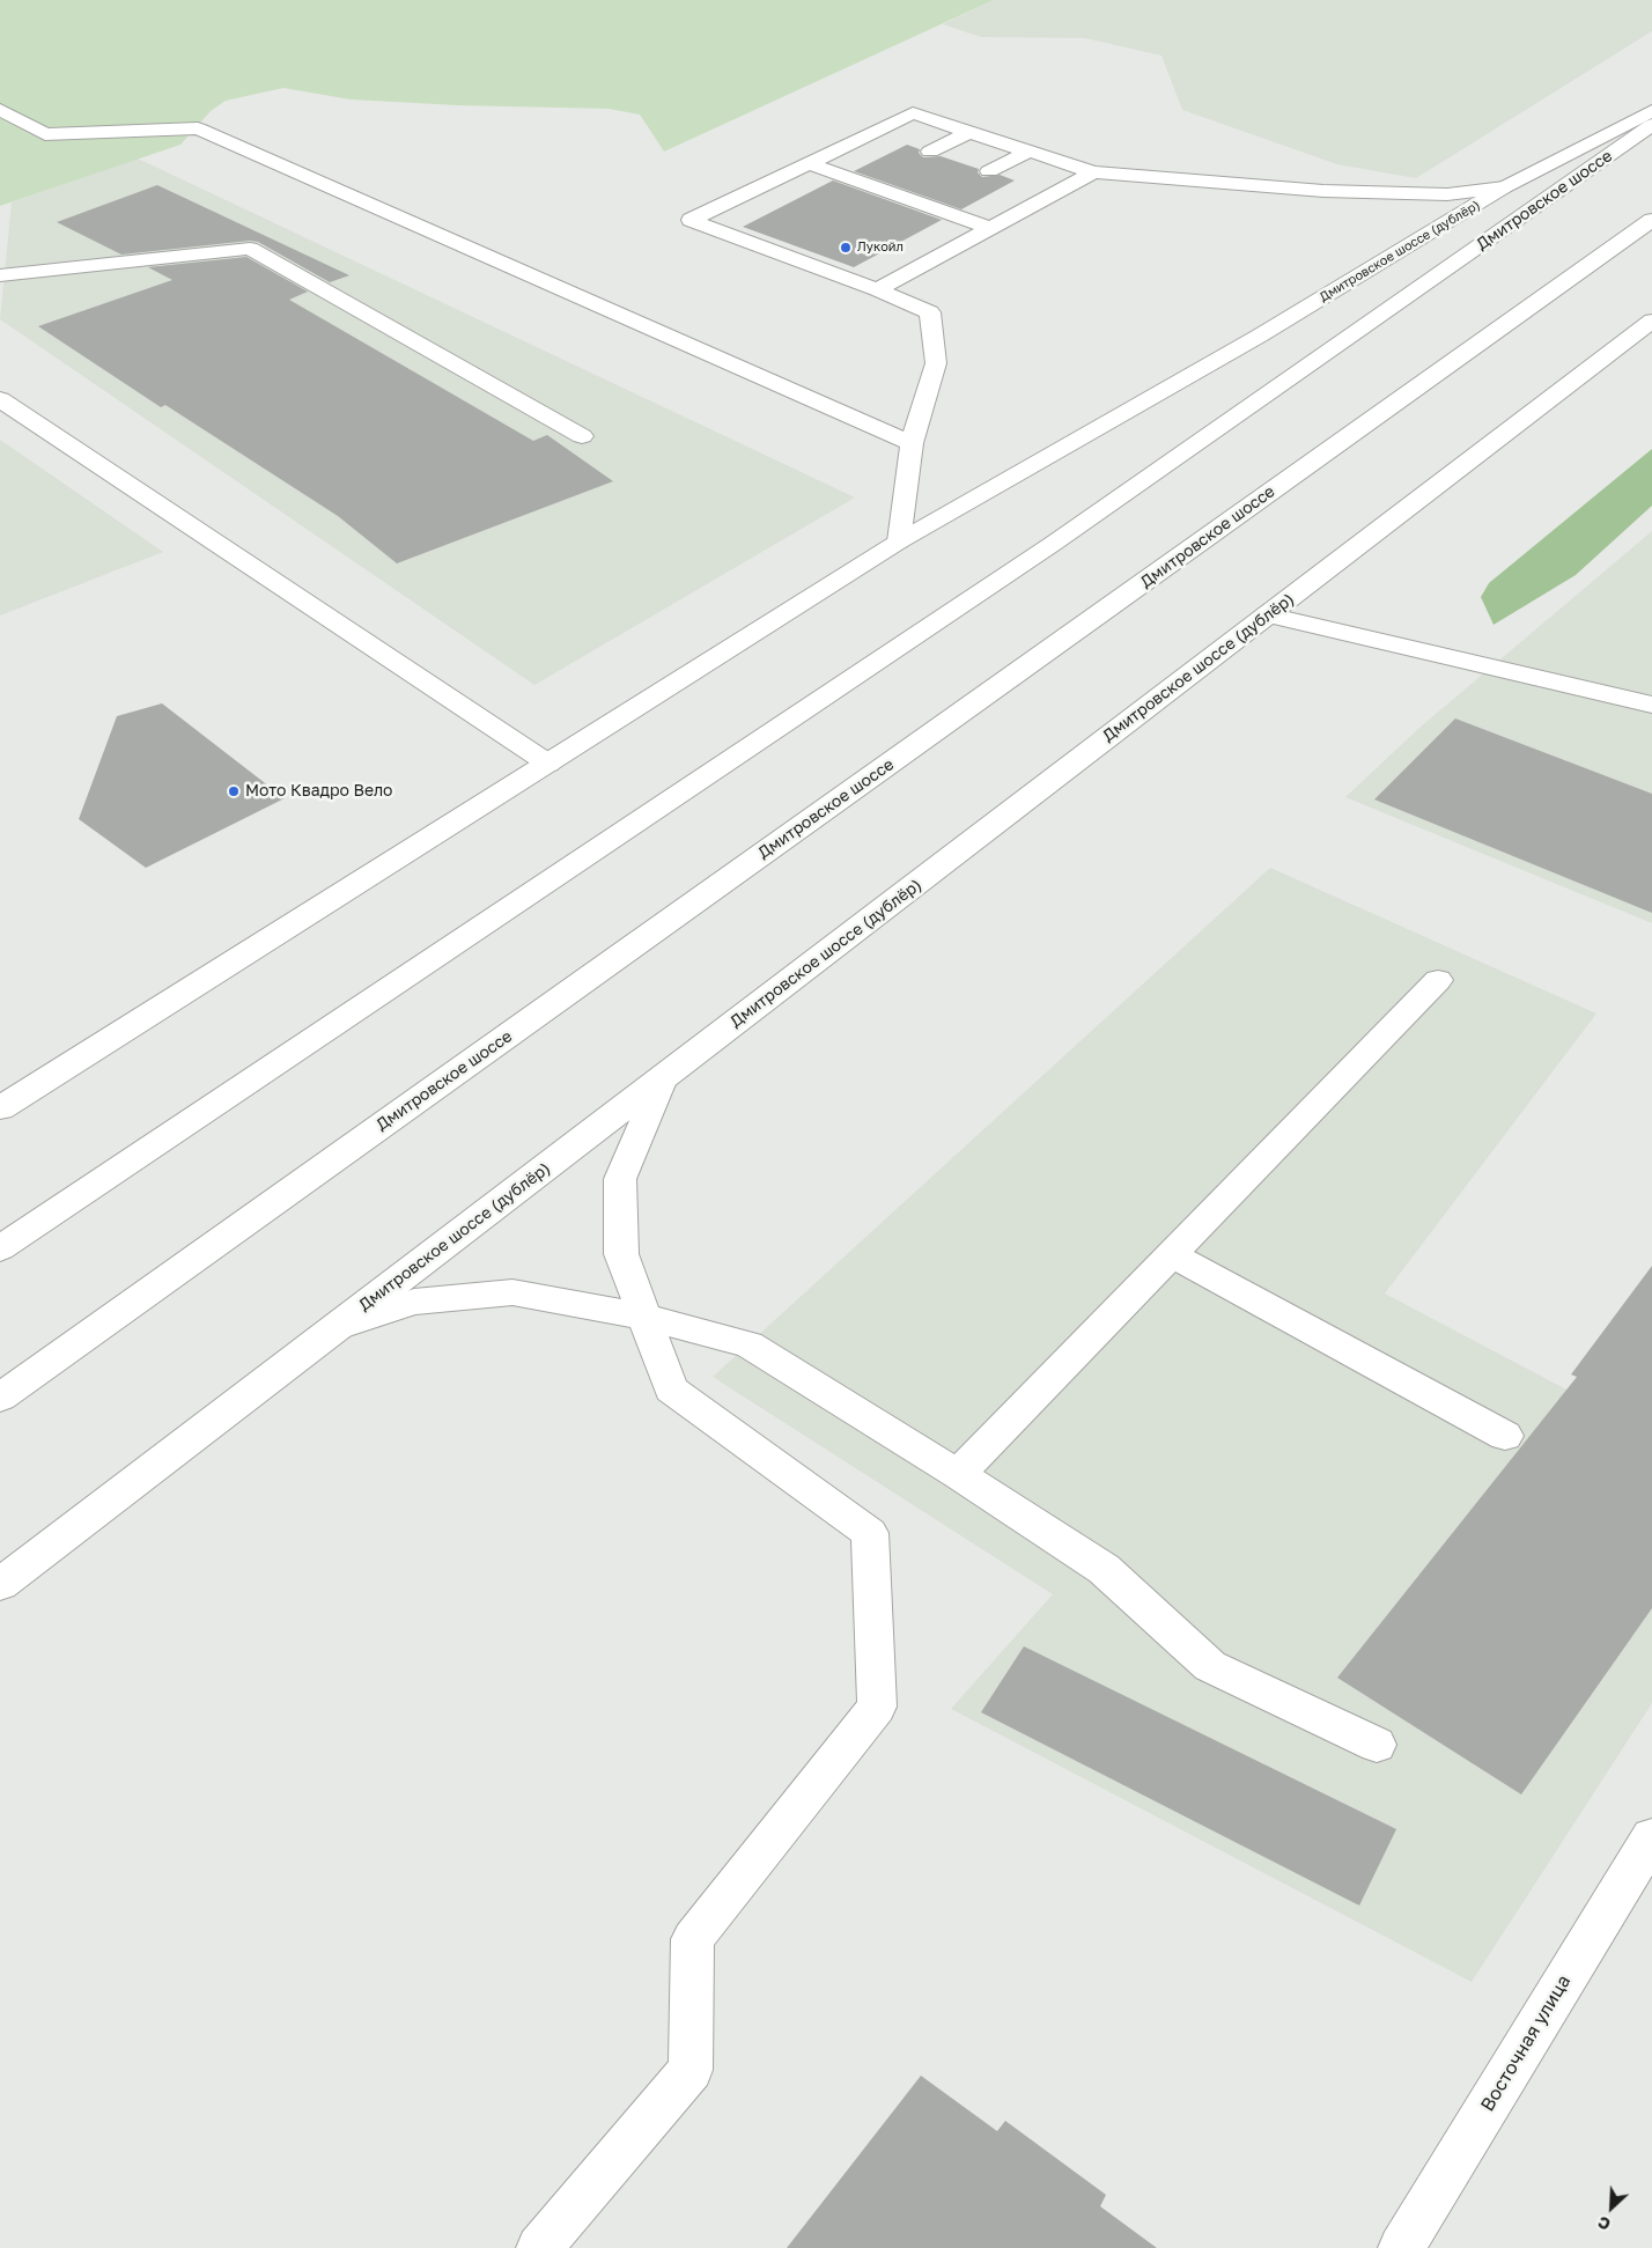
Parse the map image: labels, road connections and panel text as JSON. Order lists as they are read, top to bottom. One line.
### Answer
{"streets":{"main road":["Дмитровское шоссе","Дмитровское шоссе (дублёр)","Восточная улица"]},"places":["Лукойл","Мото Квадро Вело"],"north":"bottom left"}
